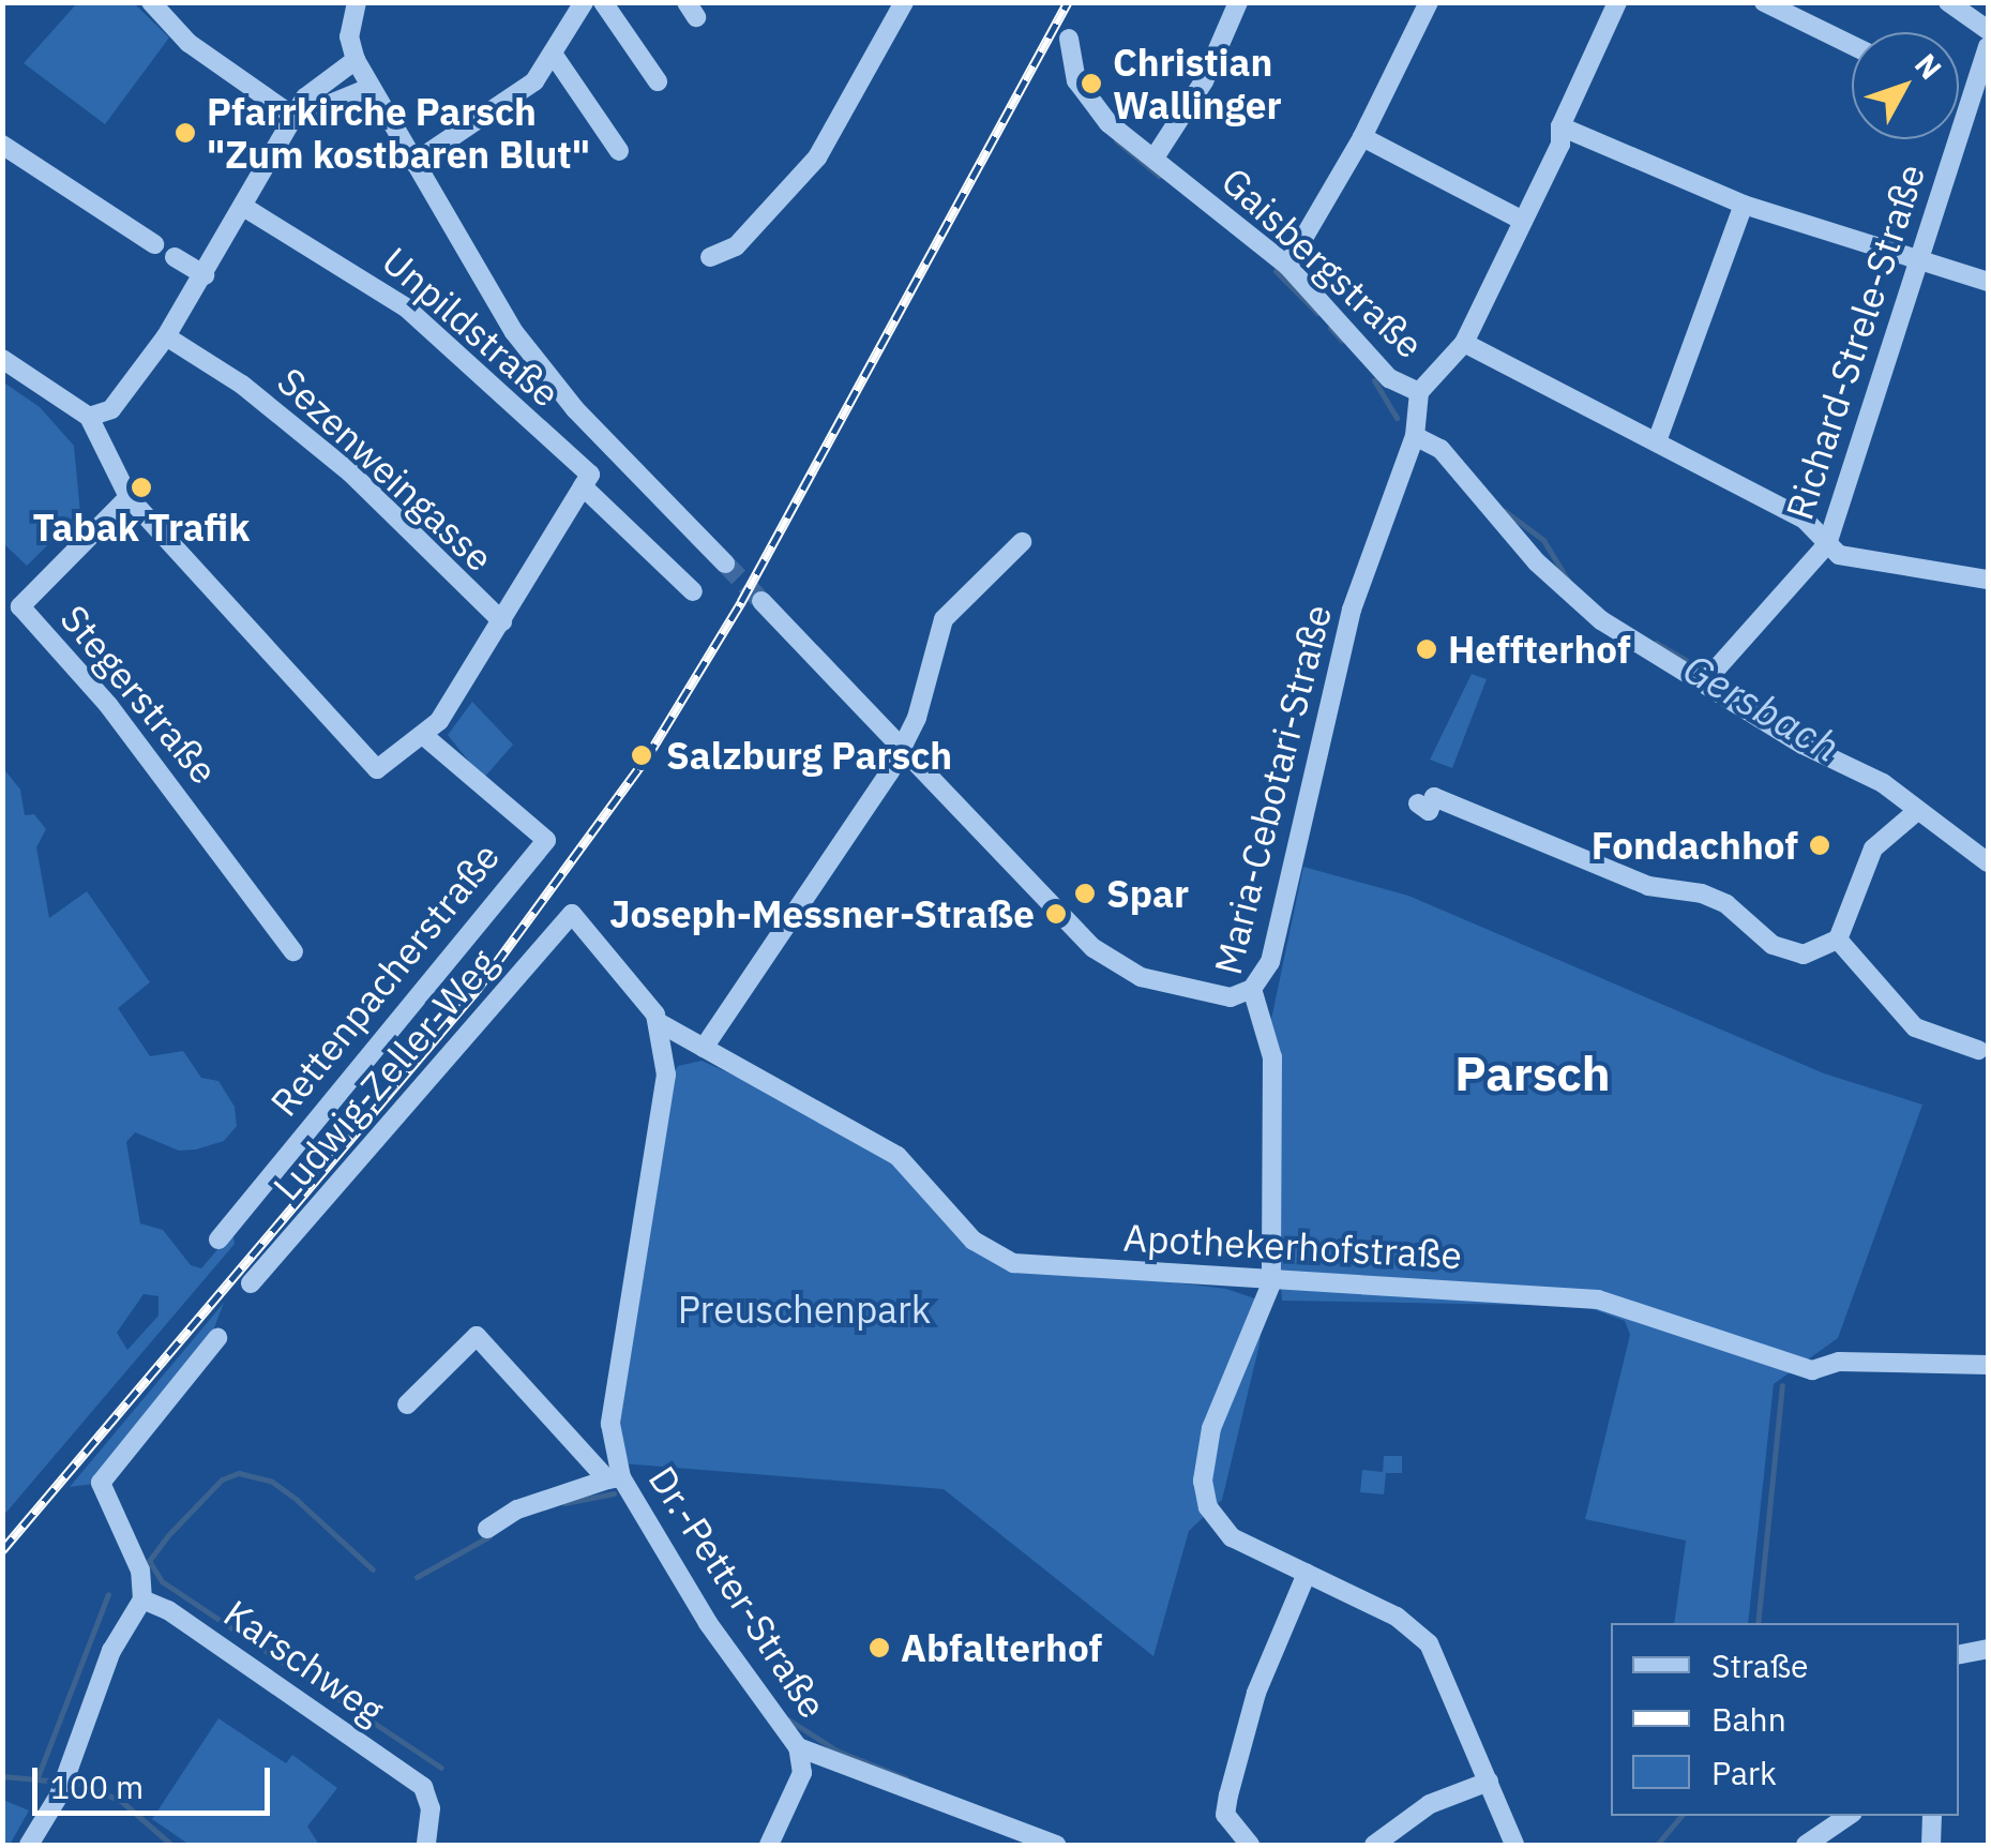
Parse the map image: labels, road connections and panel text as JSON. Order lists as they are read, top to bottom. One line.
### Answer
{"streets":{"street":["Gaisbergstraße","Unpildstraße","Richard-Strele-Straße","Sezenweingasse","Stegerstraße","Maria-Cebotari-Straße","Rettenpacherstraße","Ludwig-Zeller-Weg","Apothekerhofstraße","Dr.-Petter-Straße","Karschweg"]},"crossings":[["Gaisbergstraße","Maria-Cebotari-Straße"],["Maria-Cebotari-Straße","Apothekerhofstraße"],["Ludwig-Zeller-Weg","Apothekerhofstraße"],["Ludwig-Zeller-Weg","Dr.-Petter-Straße"],["Apothekerhofstraße","Dr.-Petter-Straße"]],"districts":["Parsch"],"water":["Gersbach"],"parks":["Preuschenpark"],"places":["Christian Wallinger","Pfarrkirche Parsch \"Zum kostbaren Blut\"","Tabak Trafik","Heffterhof","Salzburg Parsch","Fondachhof","Spar","Joseph-Messner-Straße","Abfalterhof"],"legend":["Straße","Bahn","Park"],"scale_bar":"100 m","north":"top right"}
